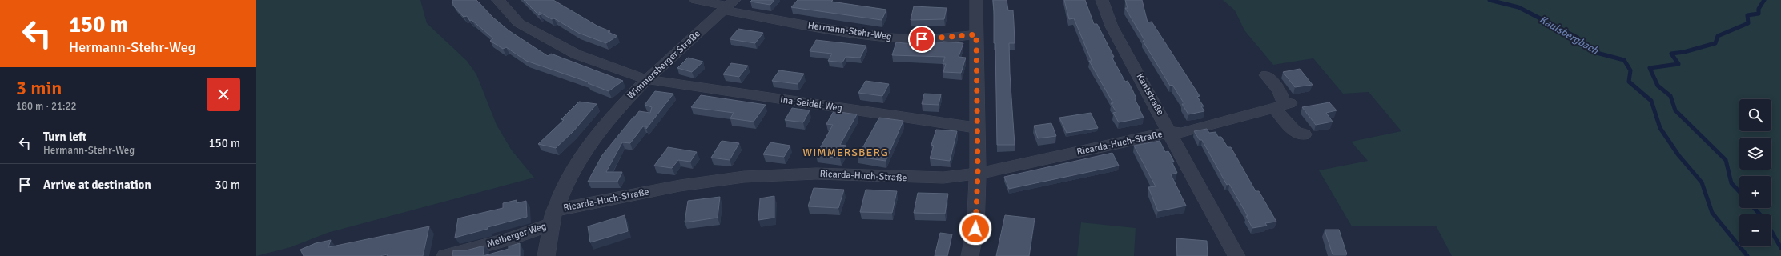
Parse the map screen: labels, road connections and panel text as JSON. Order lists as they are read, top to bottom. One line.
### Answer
{"streets":{"street":["Hermann-Stehr-Weg","Wimmersberger Straße","Kantstraße","Ina-Seidel-Weg","Ricarda-Huch-Straße","Meiberger Weg"]},"crossings":[["Hermann-Stehr-Weg","Wimmersberger Straße"],["Wimmersberger Straße","Ina-Seidel-Weg"],["Wimmersberger Straße","Ricarda-Huch-Straße"],["Wimmersberger Straße","Meiberger Weg"],["Kantstraße","Ricarda-Huch-Straße"],["Ricarda-Huch-Straße","Meiberger Weg"]],"districts":["WIMMERSBERG"],"water":["Kaulsbergbach"],"page":{"turn":["150 m","Hermann-Stehr-Weg"],"heading":["3 min","180 m · 21:22"],"map_buttons":["+","−"],"list":[{"name":"Turn left","note":"Hermann-Stehr-Weg","value":"150 m"},{"name":"Arrive at destination","value":"30 m"}]}}
